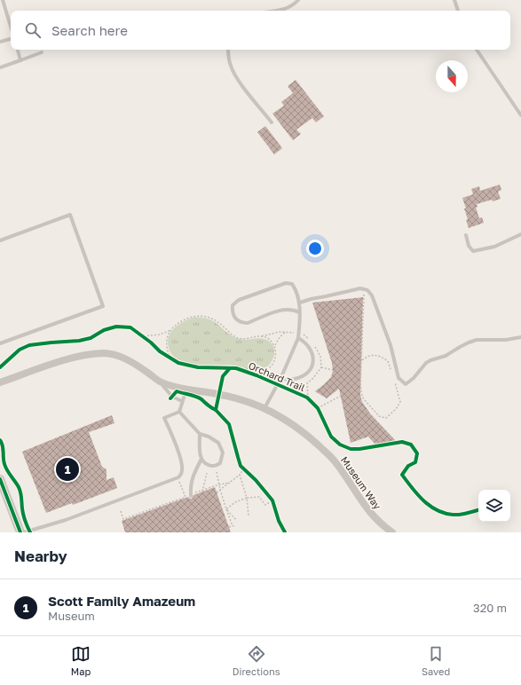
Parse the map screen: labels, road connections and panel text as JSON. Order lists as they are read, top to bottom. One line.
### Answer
{"streets":{"street":["Museum Way"],"cycle path":["Orchard Trail"]},"north":"bottom","page":{"search":"Search here","pins":"1","heading":"Nearby","list":[{"mark":"1","name":"Scott Family Amazeum","note":"Museum","value":"320 m"}],"nav":["Map","Directions","Saved"]}}
